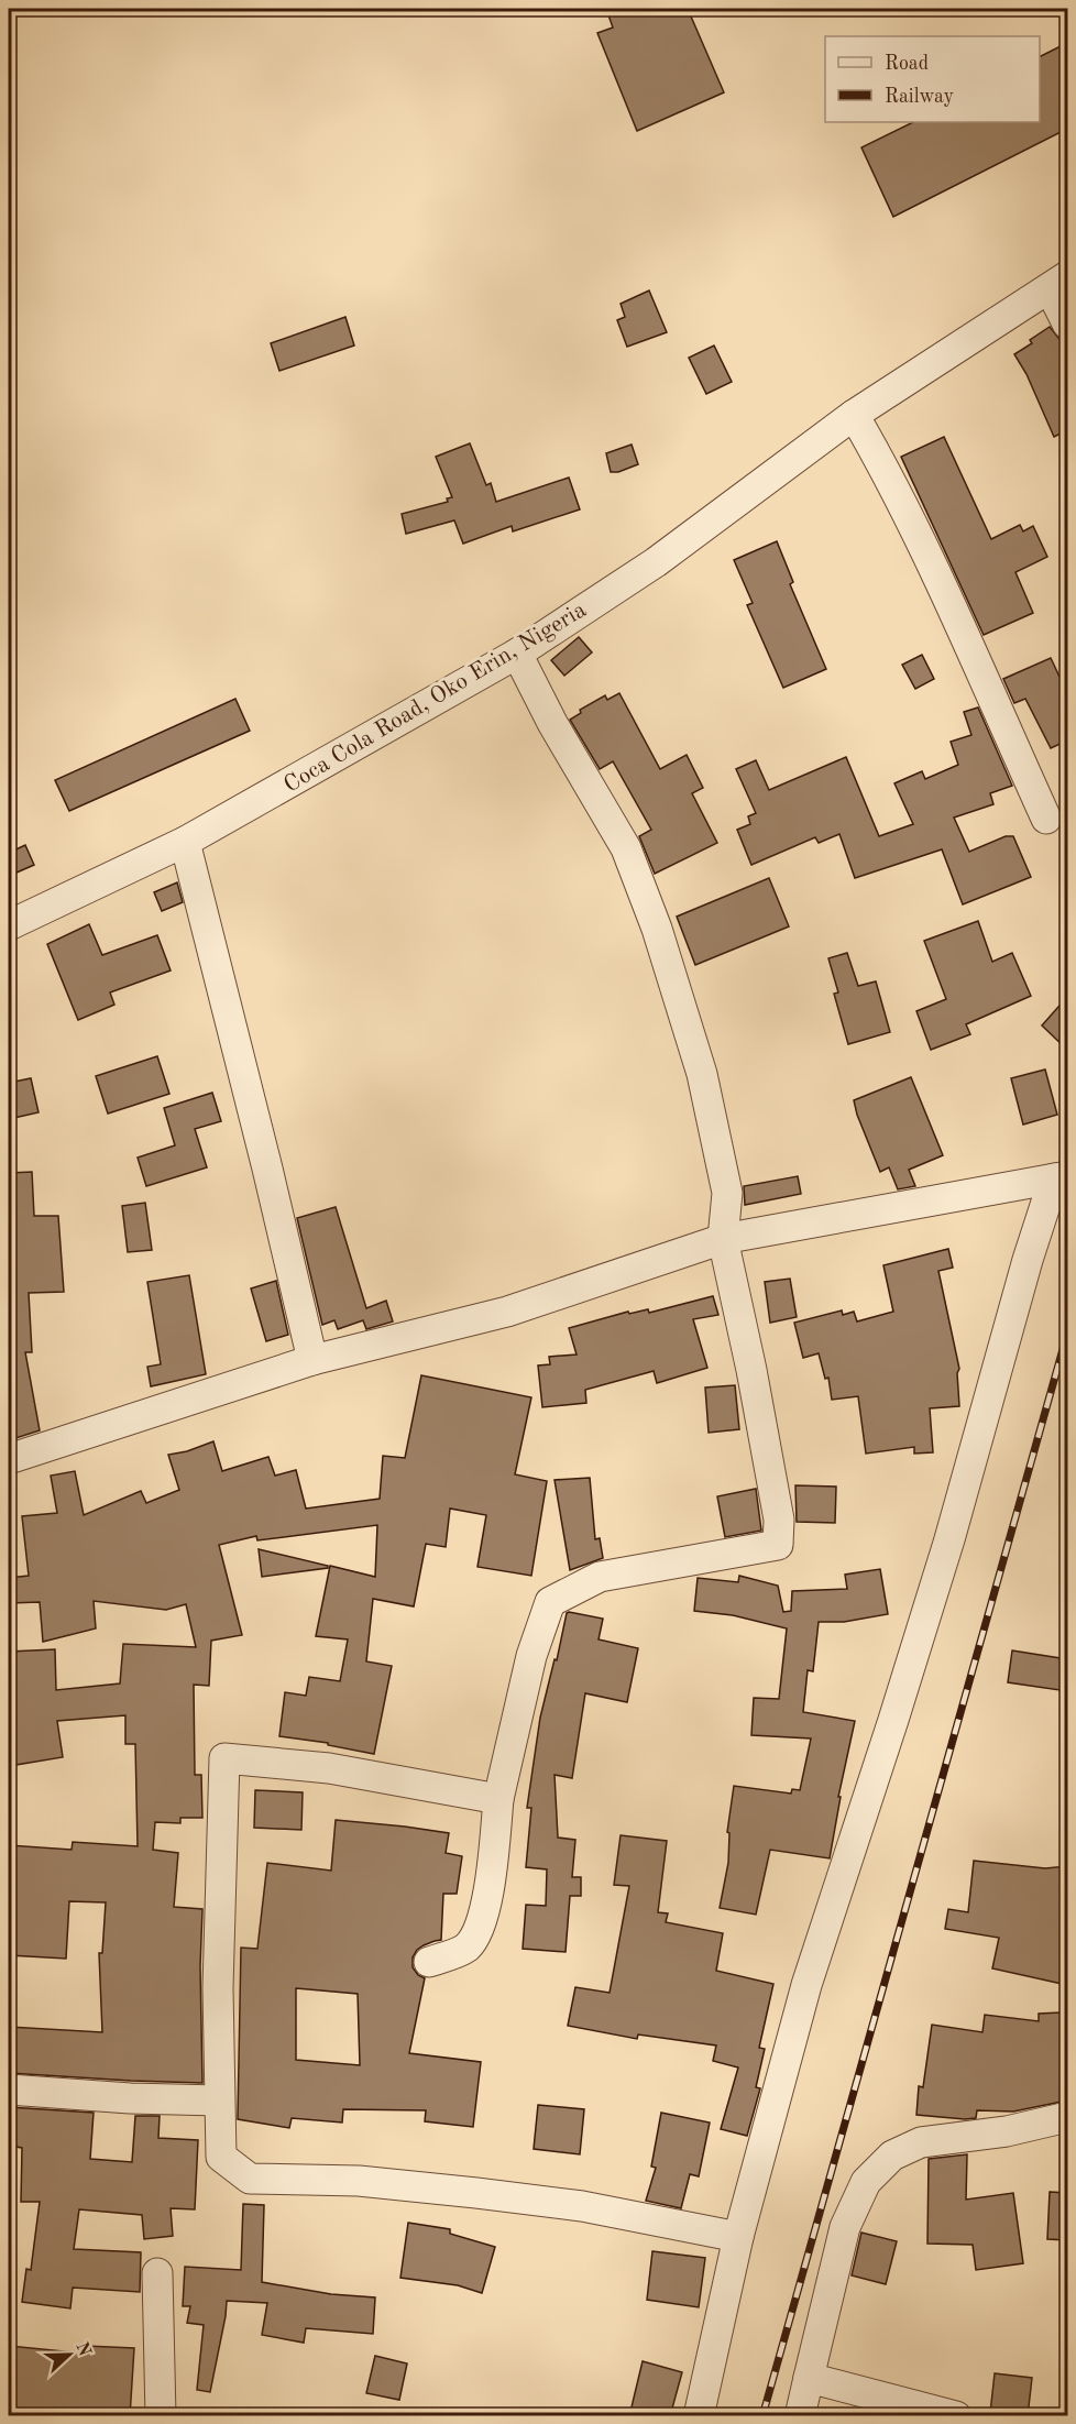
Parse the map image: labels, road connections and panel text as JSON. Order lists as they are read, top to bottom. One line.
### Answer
{"streets":{"street":["Coca Cola Road, Oko Erin, Nigeria"]},"legend":["Road","Railway"],"north":"right"}
